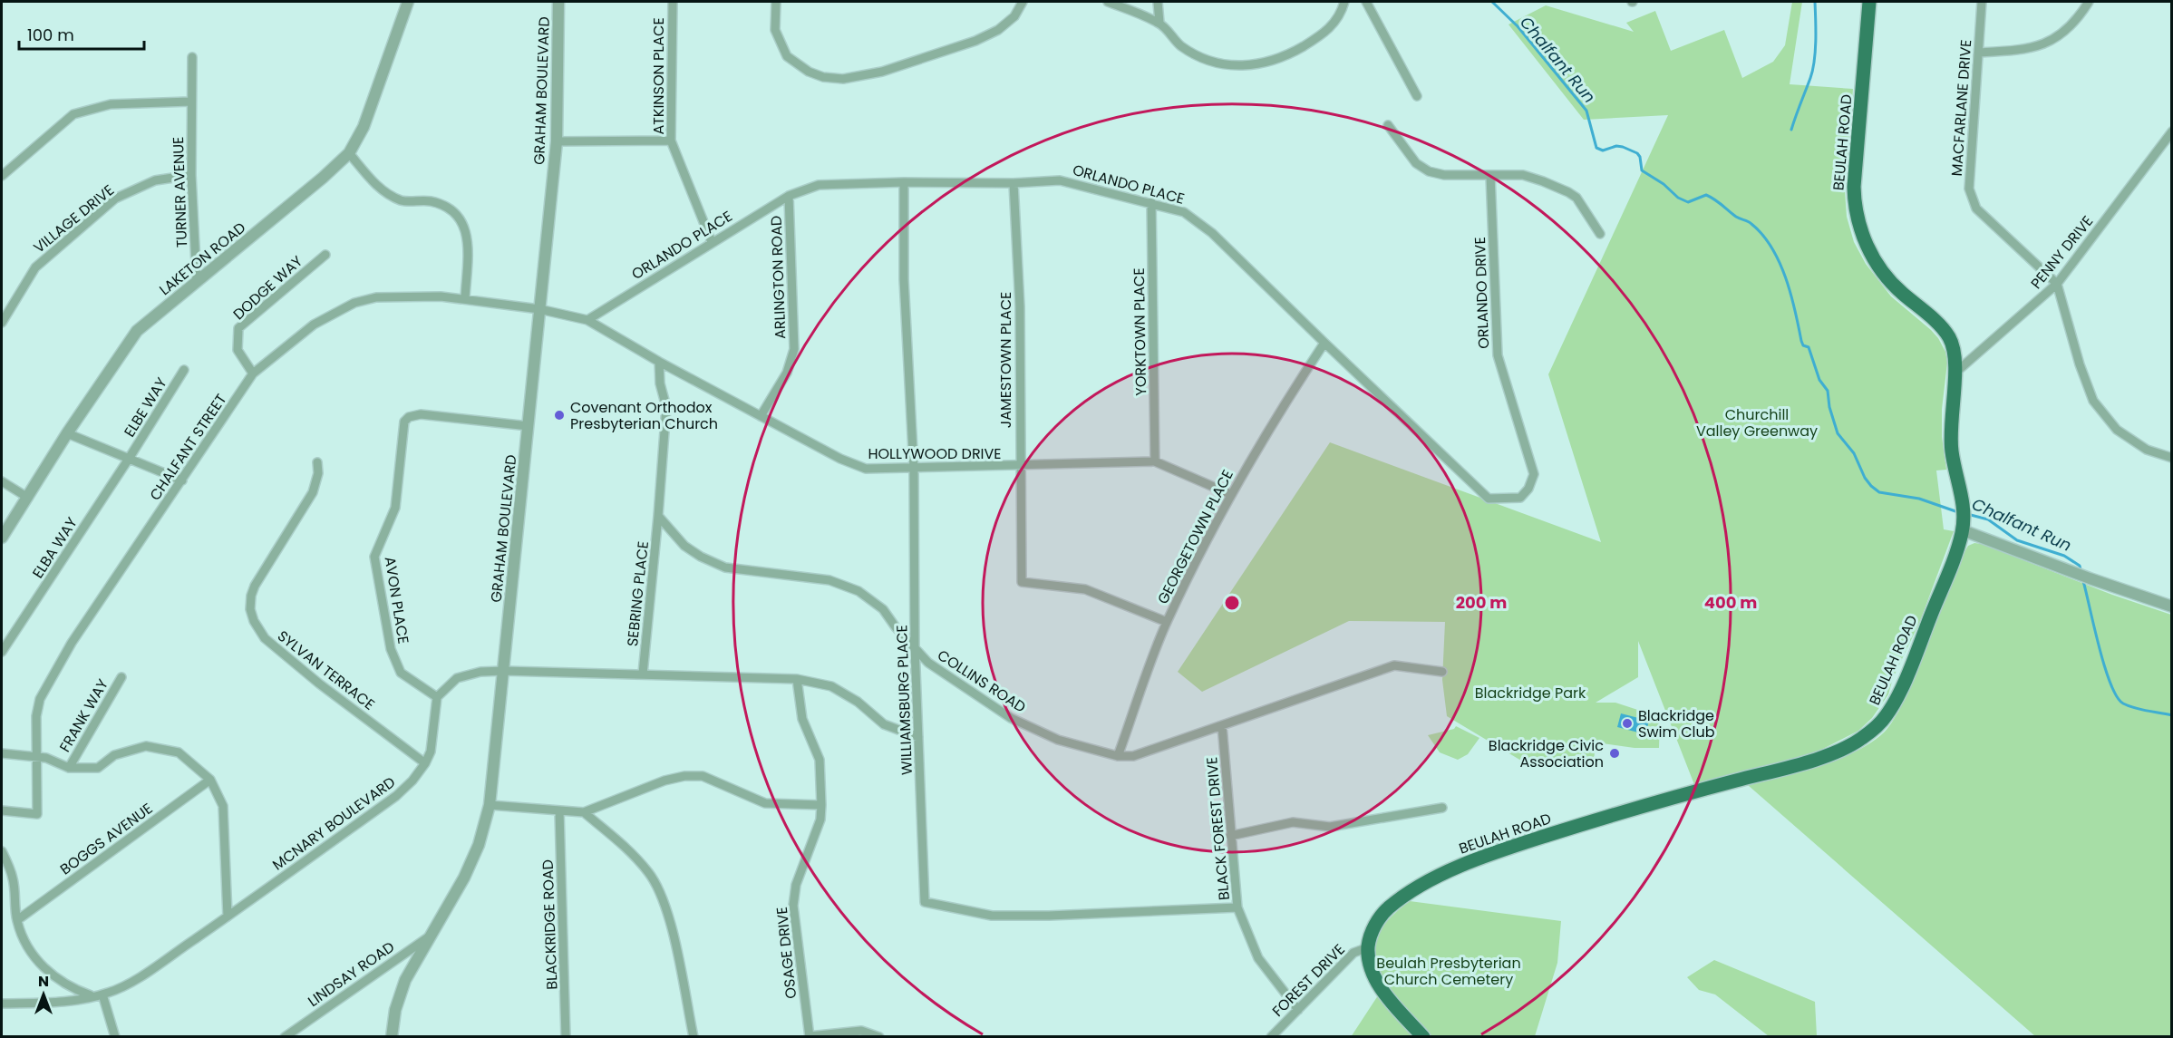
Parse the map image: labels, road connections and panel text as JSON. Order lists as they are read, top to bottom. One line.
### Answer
{"streets":{"main road":["BEULAH ROAD"],"street":["ATKINSON PLACE","GRAHAM BOULEVARD","MACFARLANE DRIVE","ORLANDO PLACE","TURNER AVENUE","VILLAGE DRIVE","PENNY DRIVE","LAKETON ROAD","ARLINGTON ROAD","DODGE WAY","ORLANDO DRIVE","YORKTOWN PLACE","JAMESTOWN PLACE","ELBE WAY","CHALFANT STREET","HOLLYWOOD DRIVE","GEORGETOWN PLACE","ELBA WAY","SEBRING PLACE","AVON PLACE","SYLVAN TERRACE","COLLINS ROAD","WILLIAMSBURG PLACE","FRANK WAY","MCNARY BOULEVARD","BLACK FOREST DRIVE","BOGGS AVENUE","BLACKRIDGE ROAD","OSAGE DRIVE","LINDSAY ROAD","FOREST DRIVE"]},"crossings":[["ATKINSON PLACE","ORLANDO PLACE"],["GRAHAM BOULEVARD","CHALFANT STREET"],["GRAHAM BOULEVARD","HOLLYWOOD DRIVE"],["GRAHAM BOULEVARD","AVON PLACE"],["GRAHAM BOULEVARD","LINDSAY ROAD"],["MACFARLANE DRIVE","PENNY DRIVE"],["BEULAH ROAD","PENNY DRIVE"],["BEULAH ROAD","FOREST DRIVE"],["ORLANDO PLACE","ARLINGTON ROAD"],["ORLANDO PLACE","ORLANDO DRIVE"],["ORLANDO PLACE","YORKTOWN PLACE"],["ORLANDO PLACE","JAMESTOWN PLACE"],["ORLANDO PLACE","HOLLYWOOD DRIVE"],["ORLANDO PLACE","GEORGETOWN PLACE"],["ORLANDO PLACE","WILLIAMSBURG PLACE"],["TURNER AVENUE","VILLAGE DRIVE"],["TURNER AVENUE","LAKETON ROAD"],["ARLINGTON ROAD","HOLLYWOOD DRIVE"],["DODGE WAY","CHALFANT STREET"],["YORKTOWN PLACE","HOLLYWOOD DRIVE"],["JAMESTOWN PLACE","HOLLYWOOD DRIVE"],["JAMESTOWN PLACE","GEORGETOWN PLACE"],["ELBE WAY","ELBA WAY"],["CHALFANT STREET","HOLLYWOOD DRIVE"],["HOLLYWOOD DRIVE","GEORGETOWN PLACE"],["HOLLYWOOD DRIVE","WILLIAMSBURG PLACE"],["GEORGETOWN PLACE","COLLINS ROAD"],["SEBRING PLACE","COLLINS ROAD"],["AVON PLACE","MCNARY BOULEVARD"],["SYLVAN TERRACE","MCNARY BOULEVARD"],["COLLINS ROAD","WILLIAMSBURG PLACE"],["COLLINS ROAD","BLACK FOREST DRIVE"],["WILLIAMSBURG PLACE","BLACK FOREST DRIVE"],["BLACK FOREST DRIVE","FOREST DRIVE"]],"water":["Chalfant Run"],"parks":["Churchill Valley Greenway","Blackridge Park","Beulah Presbyterian Church Cemetery"],"places":["Covenant Orthodox Presbyterian Church","Blackridge Swim Club","Blackridge Civic Association"],"scale_bar":"100 m","north":"top","rings":["200 m","400 m"]}
